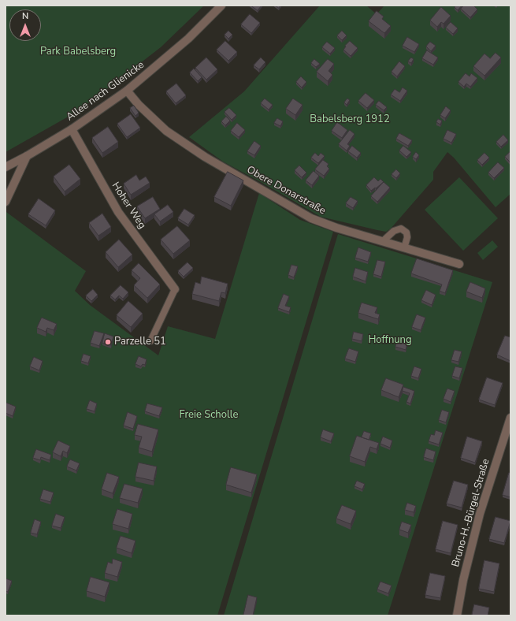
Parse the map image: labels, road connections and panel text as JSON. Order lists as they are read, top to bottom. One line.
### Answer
{"streets":{"street":["Allee nach Glienicke","Obere Donarstraße","Hoher Weg","Bruno-H.-Bürgel-Straße"]},"crossings":[["Allee nach Glienicke","Obere Donarstraße"],["Allee nach Glienicke","Hoher Weg"]],"parks":["Park Babelsberg","Babelsberg 1912","Hoffnung","Freie Scholle"],"places":["Parzelle 51"],"north":"top"}
